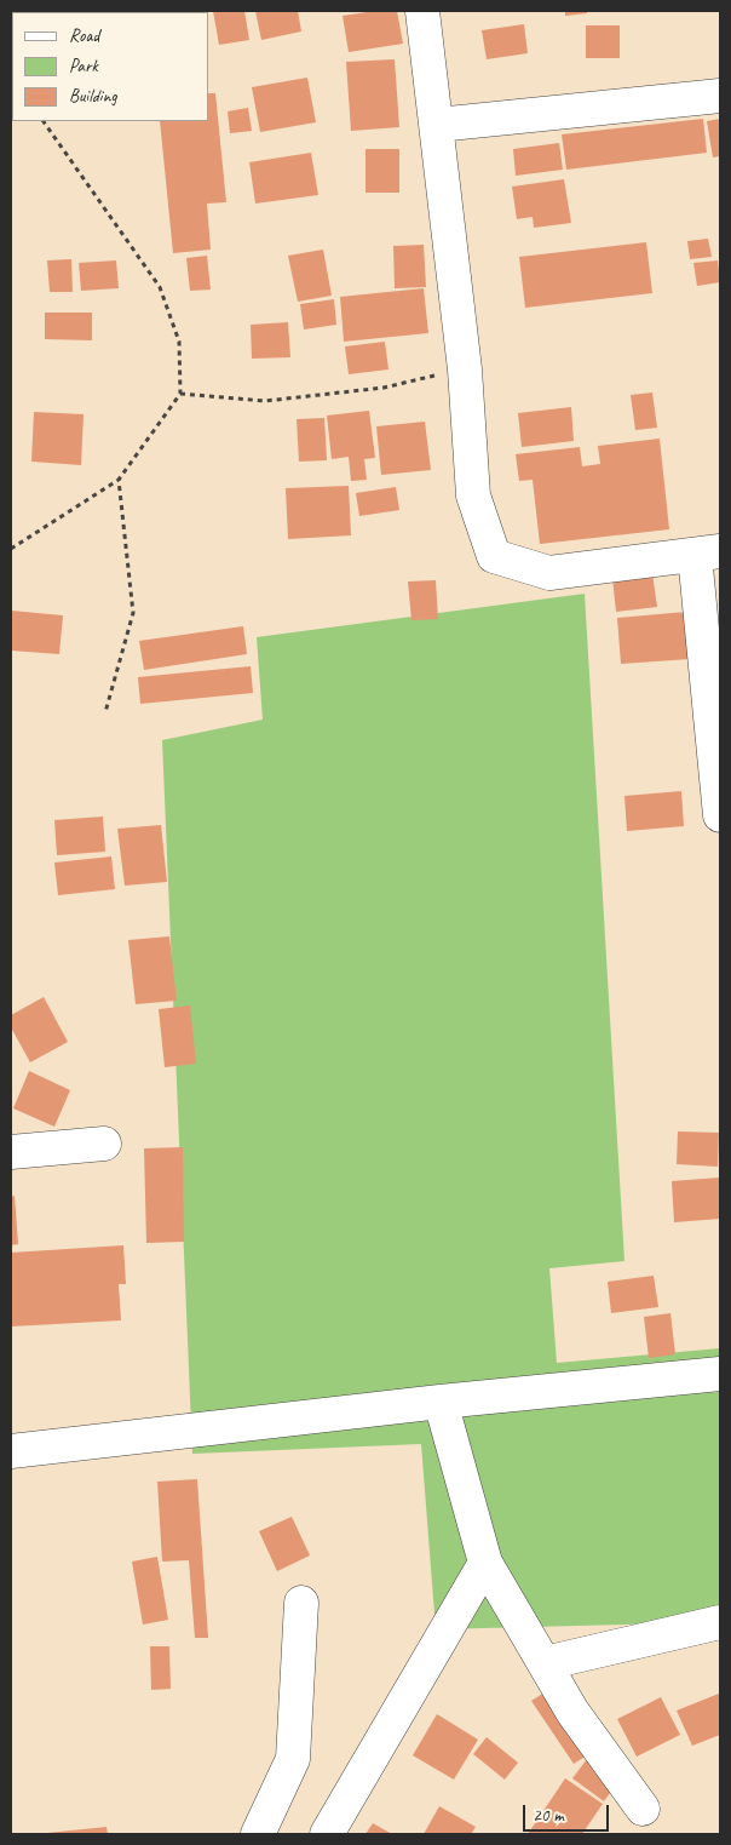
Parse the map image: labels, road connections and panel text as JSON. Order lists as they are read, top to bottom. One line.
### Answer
{"legend":["Road","Park","Building"],"scale_bar":"20 m"}
